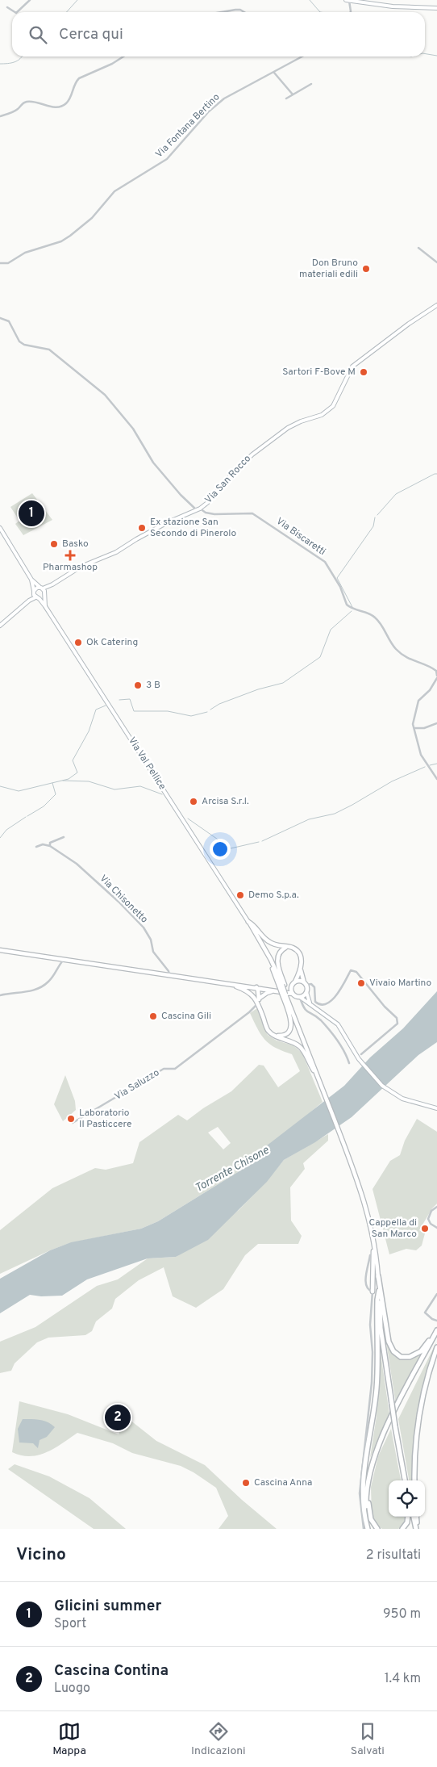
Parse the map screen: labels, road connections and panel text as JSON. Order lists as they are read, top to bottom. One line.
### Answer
{"streets":{"street":["Via Fontana Bertino","Via San Rocco","Via Biscaretti","Via Val Pellice","Via Chisonetto","Via Saluzzo"]},"crossings":[["Via San Rocco","Via Biscaretti"],["Via San Rocco","Via Val Pellice"]],"water":["Torrente Chisone"],"places":{"other":["Don Bruno materiali edili","Sartori F-Bove M","Ex stazione San Secondo di Pinerolo","Basko","Ok Catering","3 B","Arcisa S.r.l.","Demo S.p.a.","Vivaio Martino","Cascina Gili","Laboratorio Il Pasticcere","Cappella di San Marco","Cascina Anna"],"health":["Pharmashop"]},"page":{"search":"Cerca qui","pins":["1","2"],"heading":["Vicino","2 risultati"],"list":[{"mark":"1","name":"Glicini summer","note":"Sport","value":"950 m"},{"mark":"2","name":"Cascina Contina","note":"Luogo","value":"1.4 km"}],"nav":["Mappa","Indicazioni","Salvati"]}}
